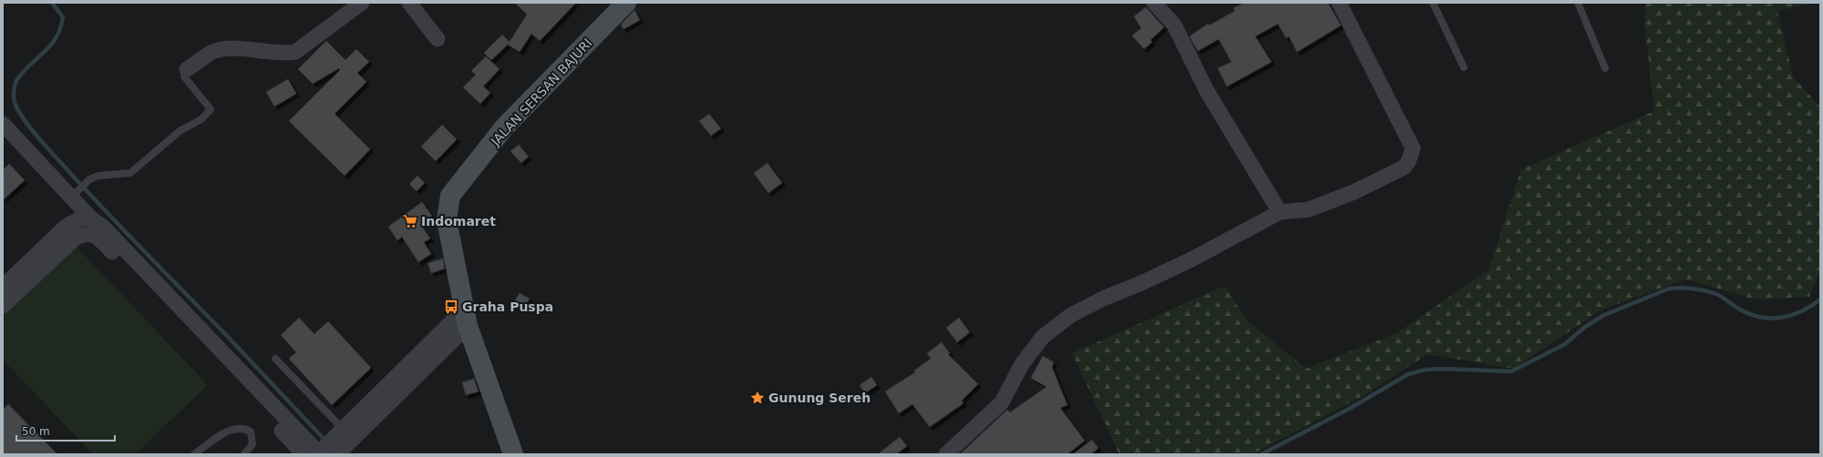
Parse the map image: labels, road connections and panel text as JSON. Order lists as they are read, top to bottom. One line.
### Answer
{"streets":{"main road":["JALAN SERSAN BAJURI"]},"places":{"supermarket":["Indomaret"],"bus stop":["Graha Puspa"],"place":["Gunung Sereh"]},"scale_bar":"50 m"}
